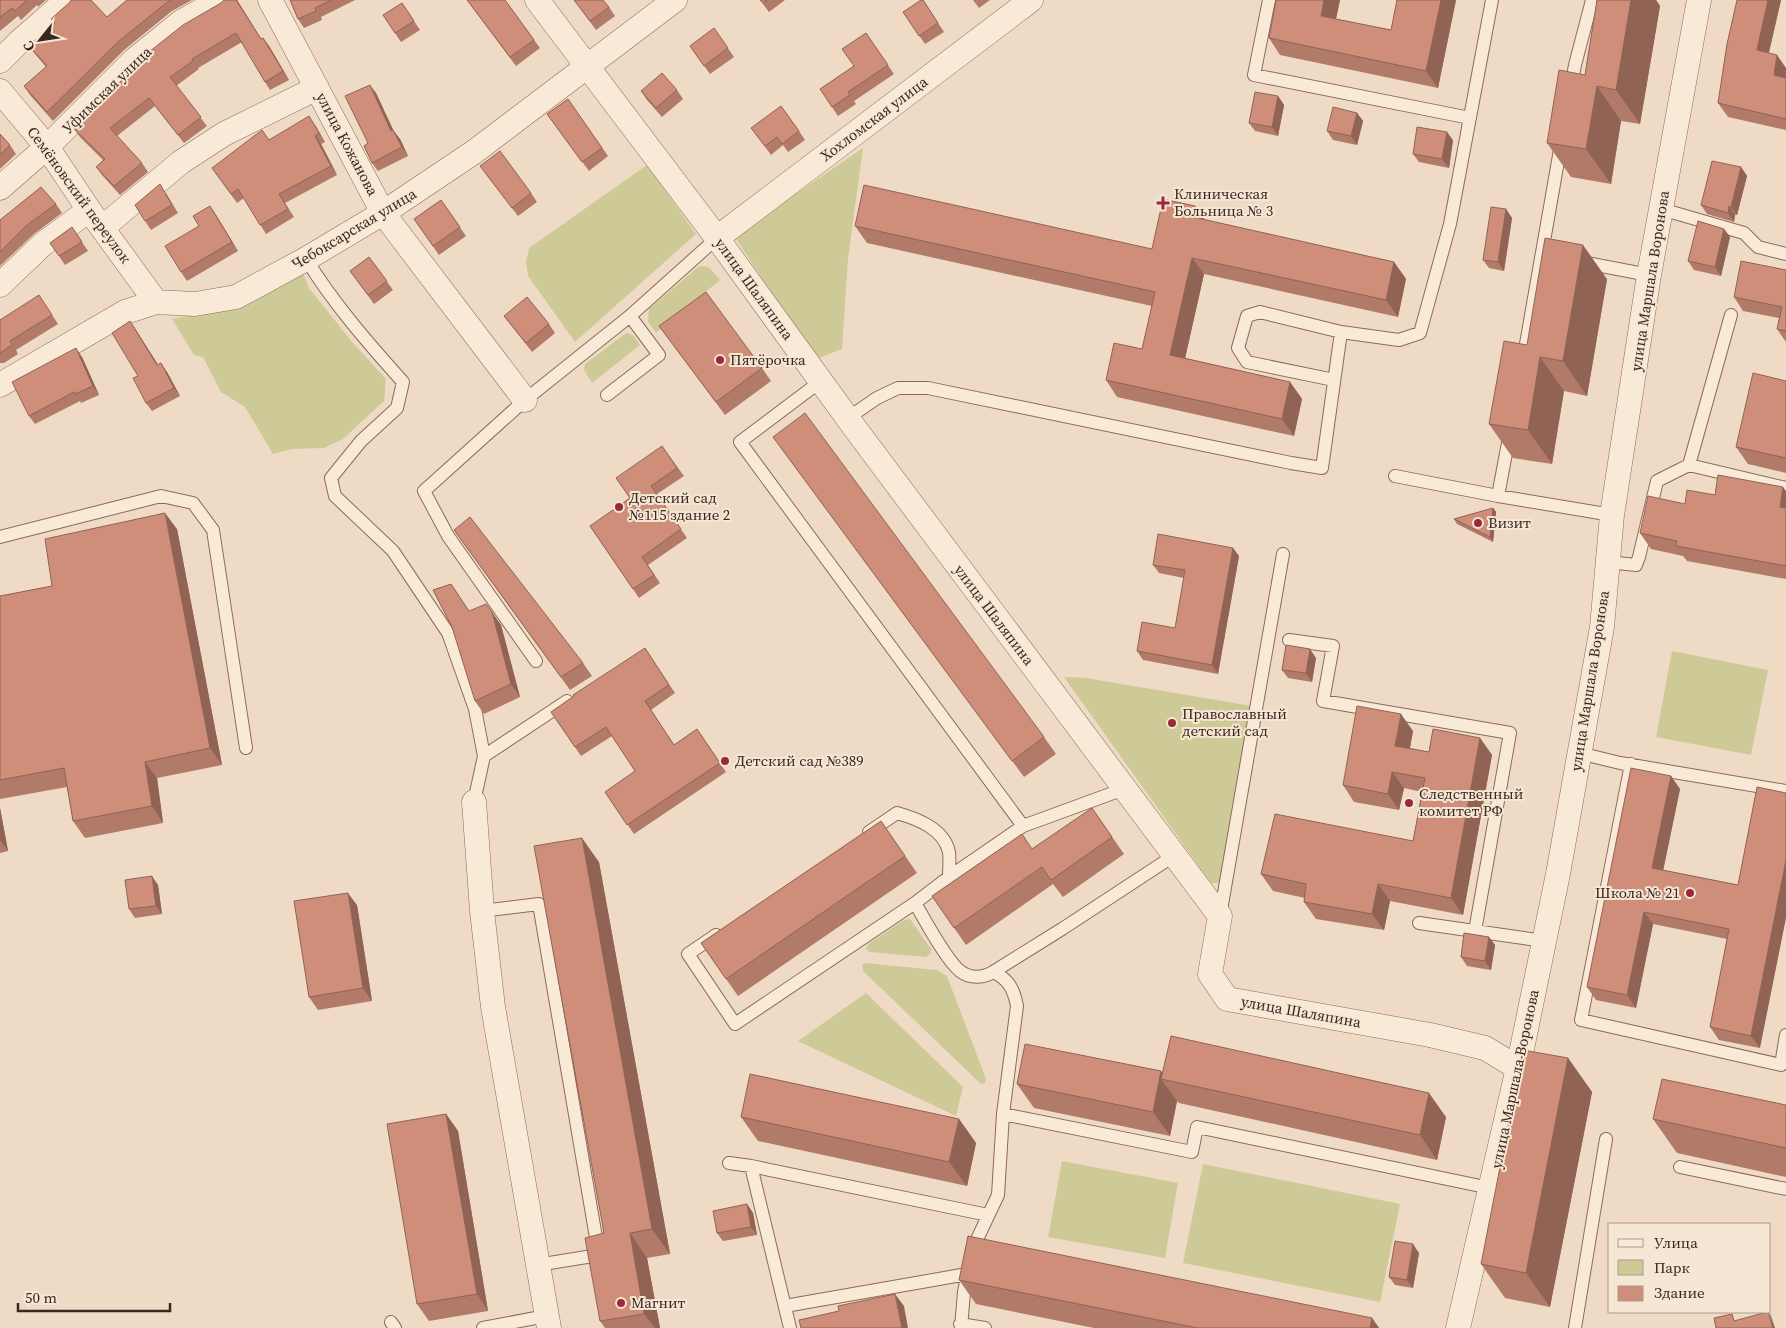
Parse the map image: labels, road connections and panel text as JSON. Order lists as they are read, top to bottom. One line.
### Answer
{"streets":{"street":["Уфимская улица","Хохломская улица","улица Кожанова","Семёновский переулок","Чебоксарская улица","улица Маршала Воронова","улица Шаляпина"]},"crossings":[["Уфимская улица","Семёновский переулок"],["Хохломская улица","улица Шаляпина"],["улица Кожанова","Чебоксарская улица"],["Семёновский переулок","Чебоксарская улица"],["Чебоксарская улица","улица Шаляпина"],["улица Маршала Воронова","улица Шаляпина"]],"places":{"health":["Клиническая Больница № 3"],"other":["Пятёрочка","Детский сад №115 здание 2","Визит","Православный детский сад","Детский сад №389","Следственный комитет РФ","Школа № 21","Магнит"]},"legend":["Улица","Парк","Здание"],"scale_bar":"50 m","north":"bottom left"}
